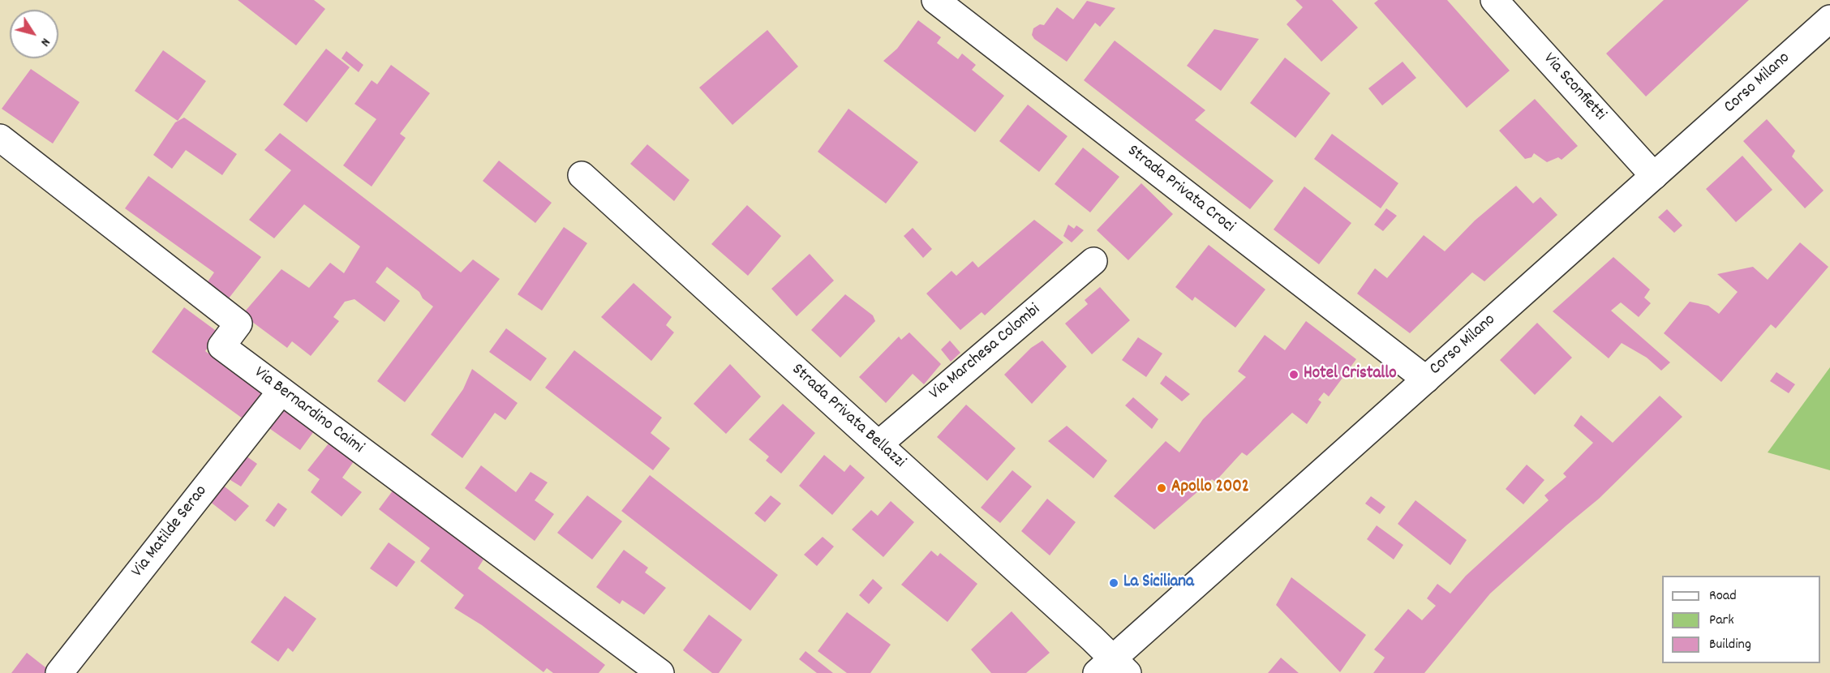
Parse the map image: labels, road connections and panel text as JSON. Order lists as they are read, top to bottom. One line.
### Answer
{"streets":{"street":["Corso Milano","Via Sconfietti","Strada Privata Croci","Via Marchesa Colombi","Via Bernardino Caimi","Strada Privata Bellazzi","Via Matilde Serao"]},"crossings":[["Corso Milano","Via Sconfietti"],["Corso Milano","Strada Privata Croci"],["Corso Milano","Strada Privata Bellazzi"],["Via Marchesa Colombi","Strada Privata Bellazzi"],["Via Bernardino Caimi","Via Matilde Serao"]],"places":["Hotel Cristallo","Apollo 2002","La Siciliana"],"legend":["Road","Park","Building"],"north":"bottom right"}
